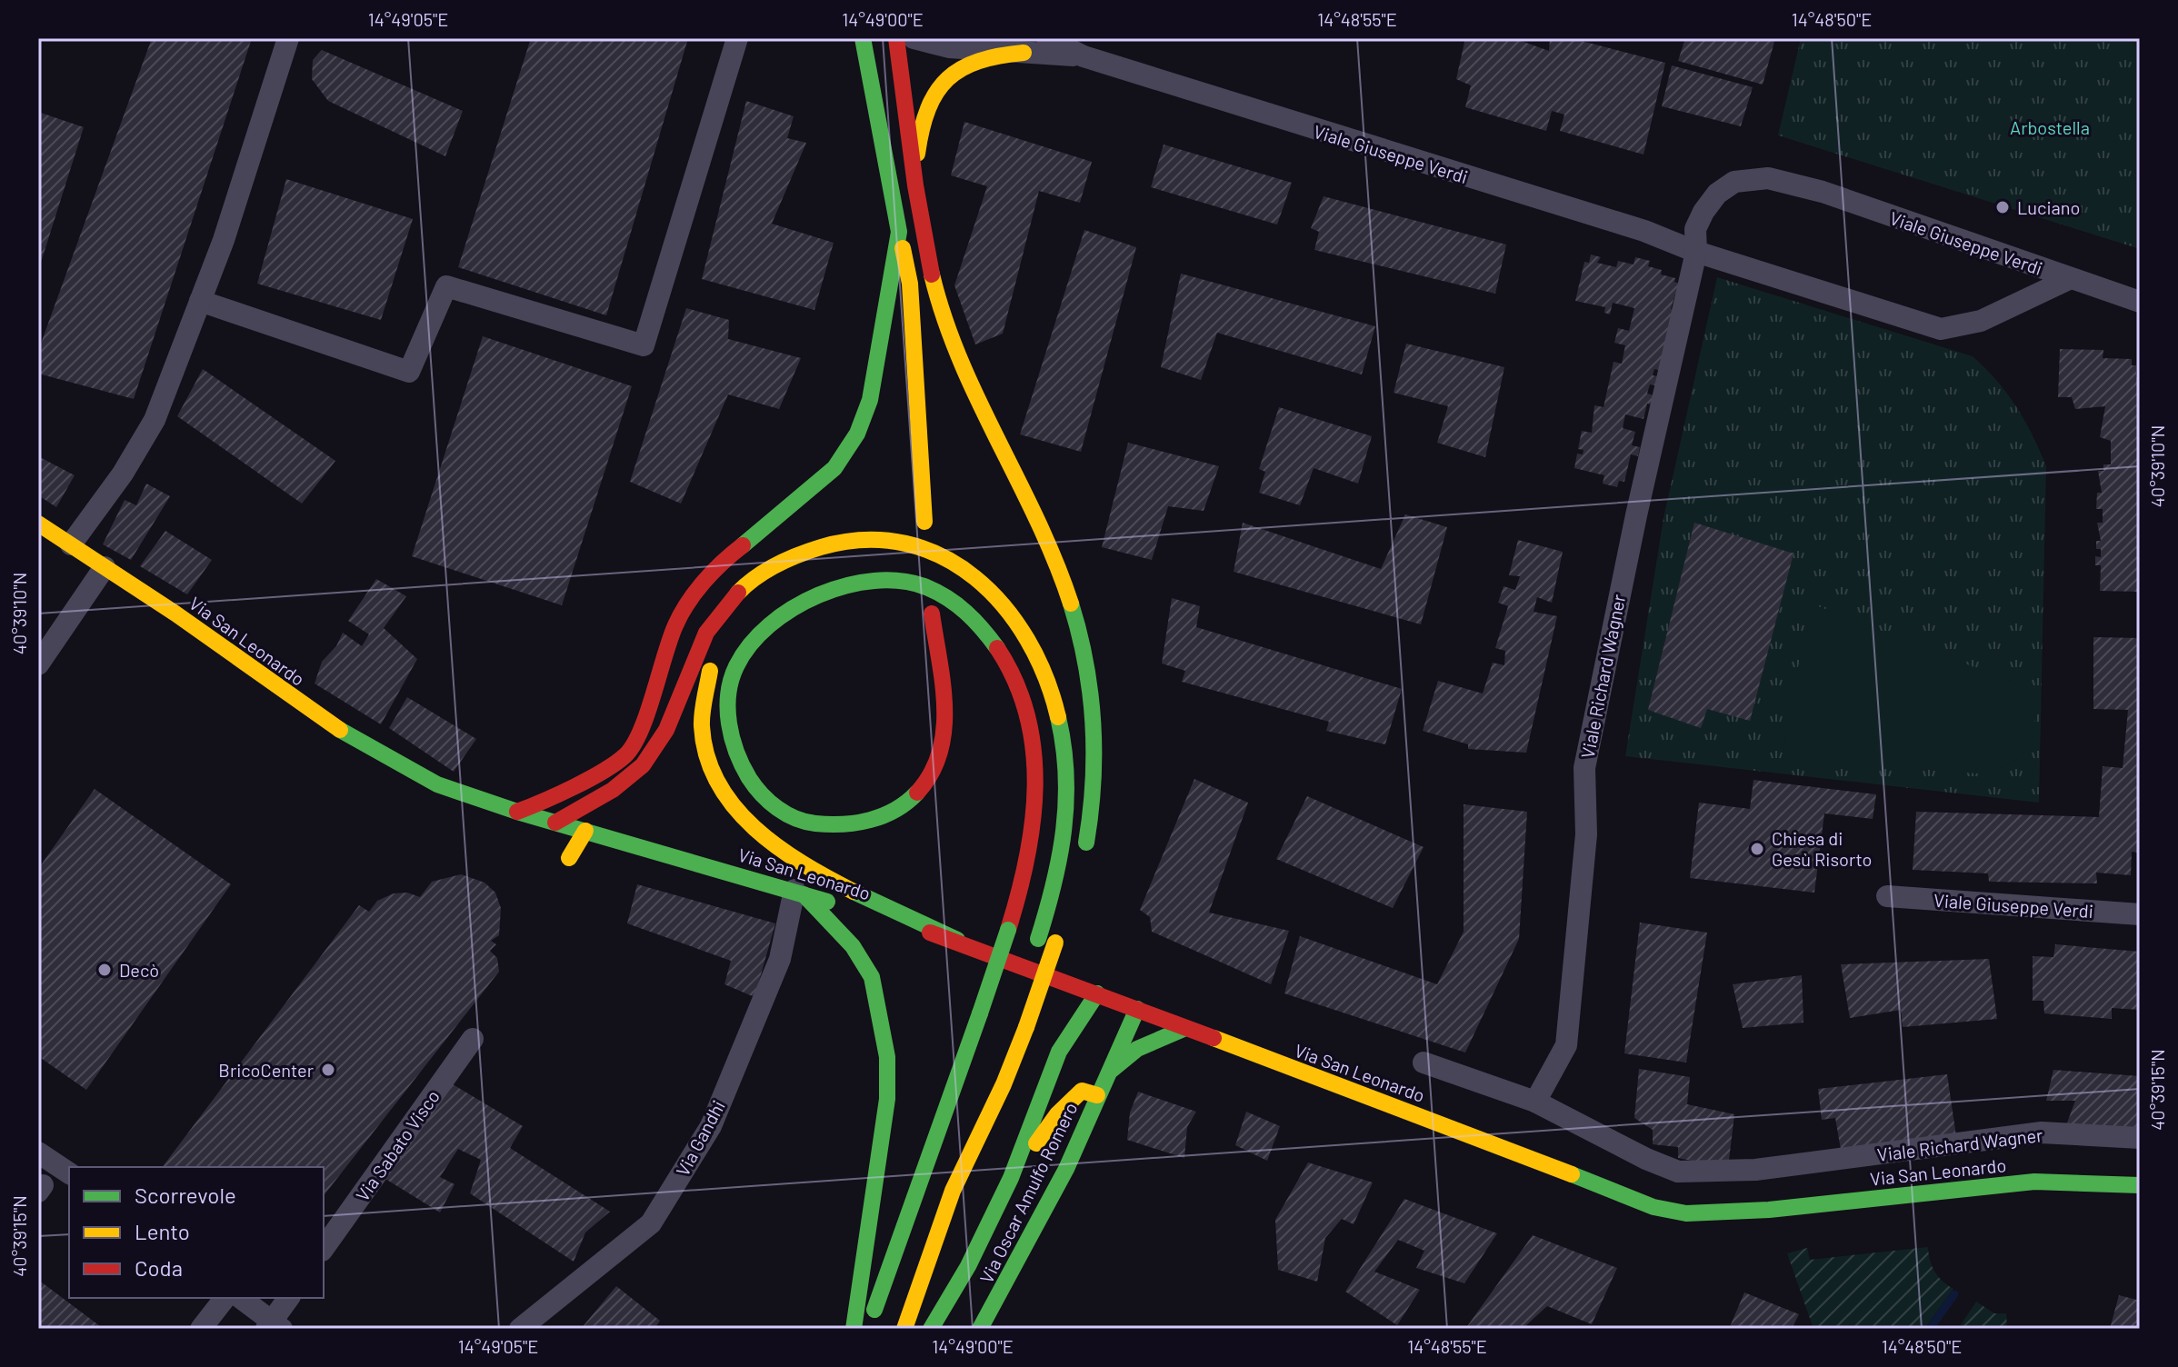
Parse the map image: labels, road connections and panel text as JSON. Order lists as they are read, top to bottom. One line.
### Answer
{"streets":{"main road":["Via San Leonardo","Via Oscar Amulfo Romero"],"street":["Viale Giuseppe Verdi","Viale Richard Wagner","Via Gandhi","Via Sabato Visco"]},"crossings":[["Viale Giuseppe Verdi","Viale Richard Wagner"],["Via San Leonardo","Via Gandhi"],["Via San Leonardo","Via Oscar Amulfo Romero"]],"parks":["Arbostella"],"places":["Luciano","Chiesa di Gesù Risorto","Decò","BricoCenter"],"legend":["Scorrevole","Lento","Coda"],"coordinates":["14°49'05\"E","14°49'00\"E","14°48'55\"E","14°48'50\"E","40°39'10\"N","40°39'15\"N"]}
